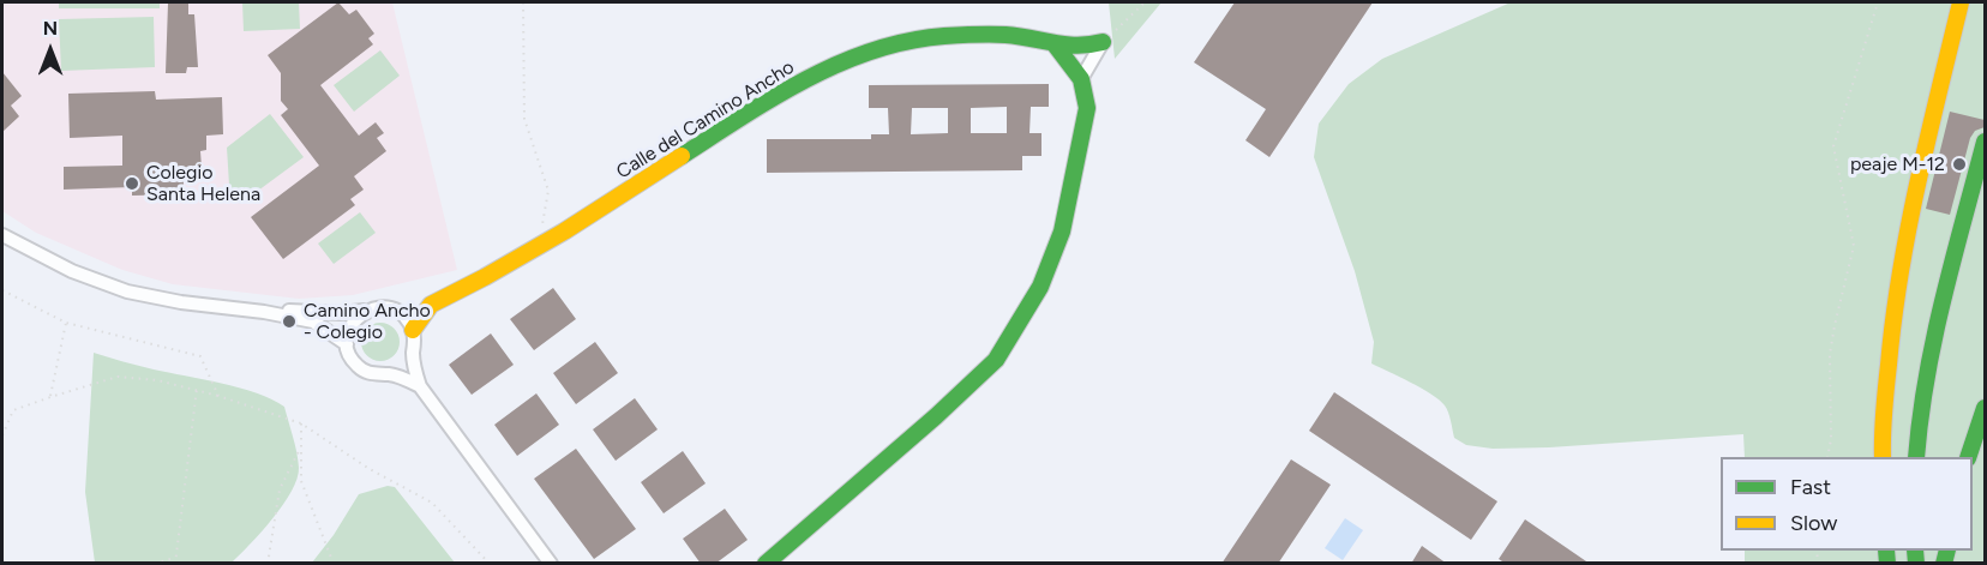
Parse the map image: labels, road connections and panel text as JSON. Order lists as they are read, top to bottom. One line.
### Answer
{"streets":{"main road":["Calle del Camino Ancho"]},"places":["peaje M-12","Colegio Santa Helena","Camino Ancho - Colegio"],"legend":["Fast","Slow"],"north":"top"}
